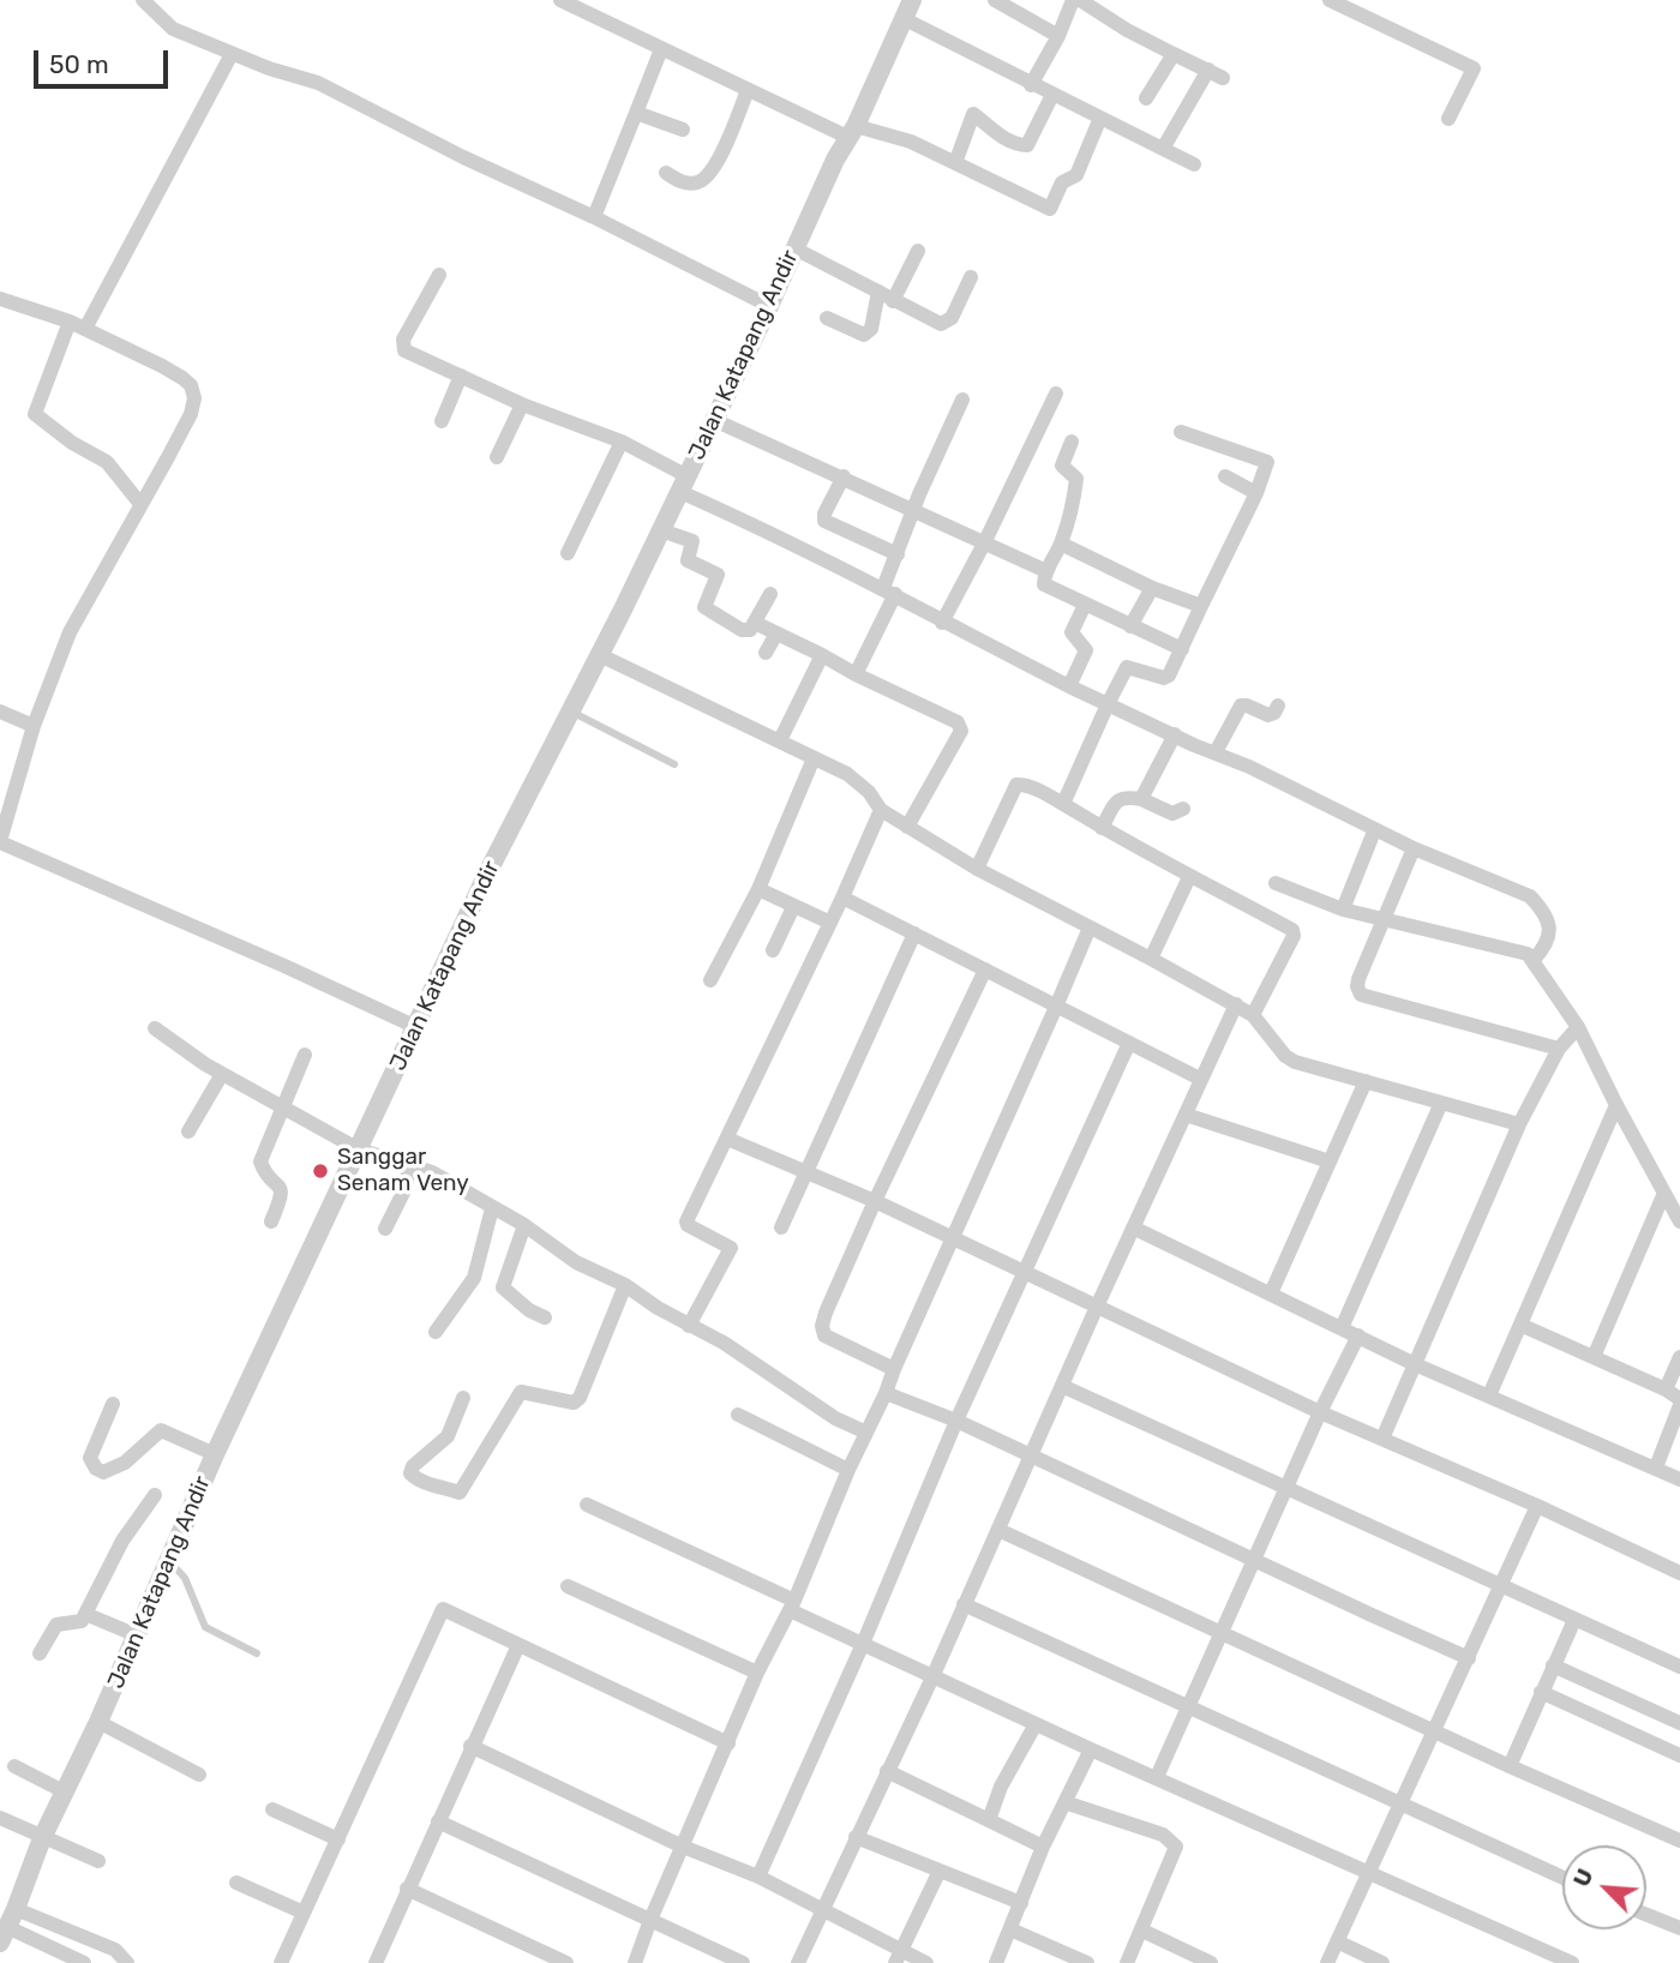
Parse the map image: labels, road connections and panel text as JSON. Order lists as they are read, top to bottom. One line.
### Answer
{"streets":{"street":["Jalan Katapang Andir"]},"places":["Sanggar Senam Veny"],"scale_bar":"50 m","north":"top left"}
